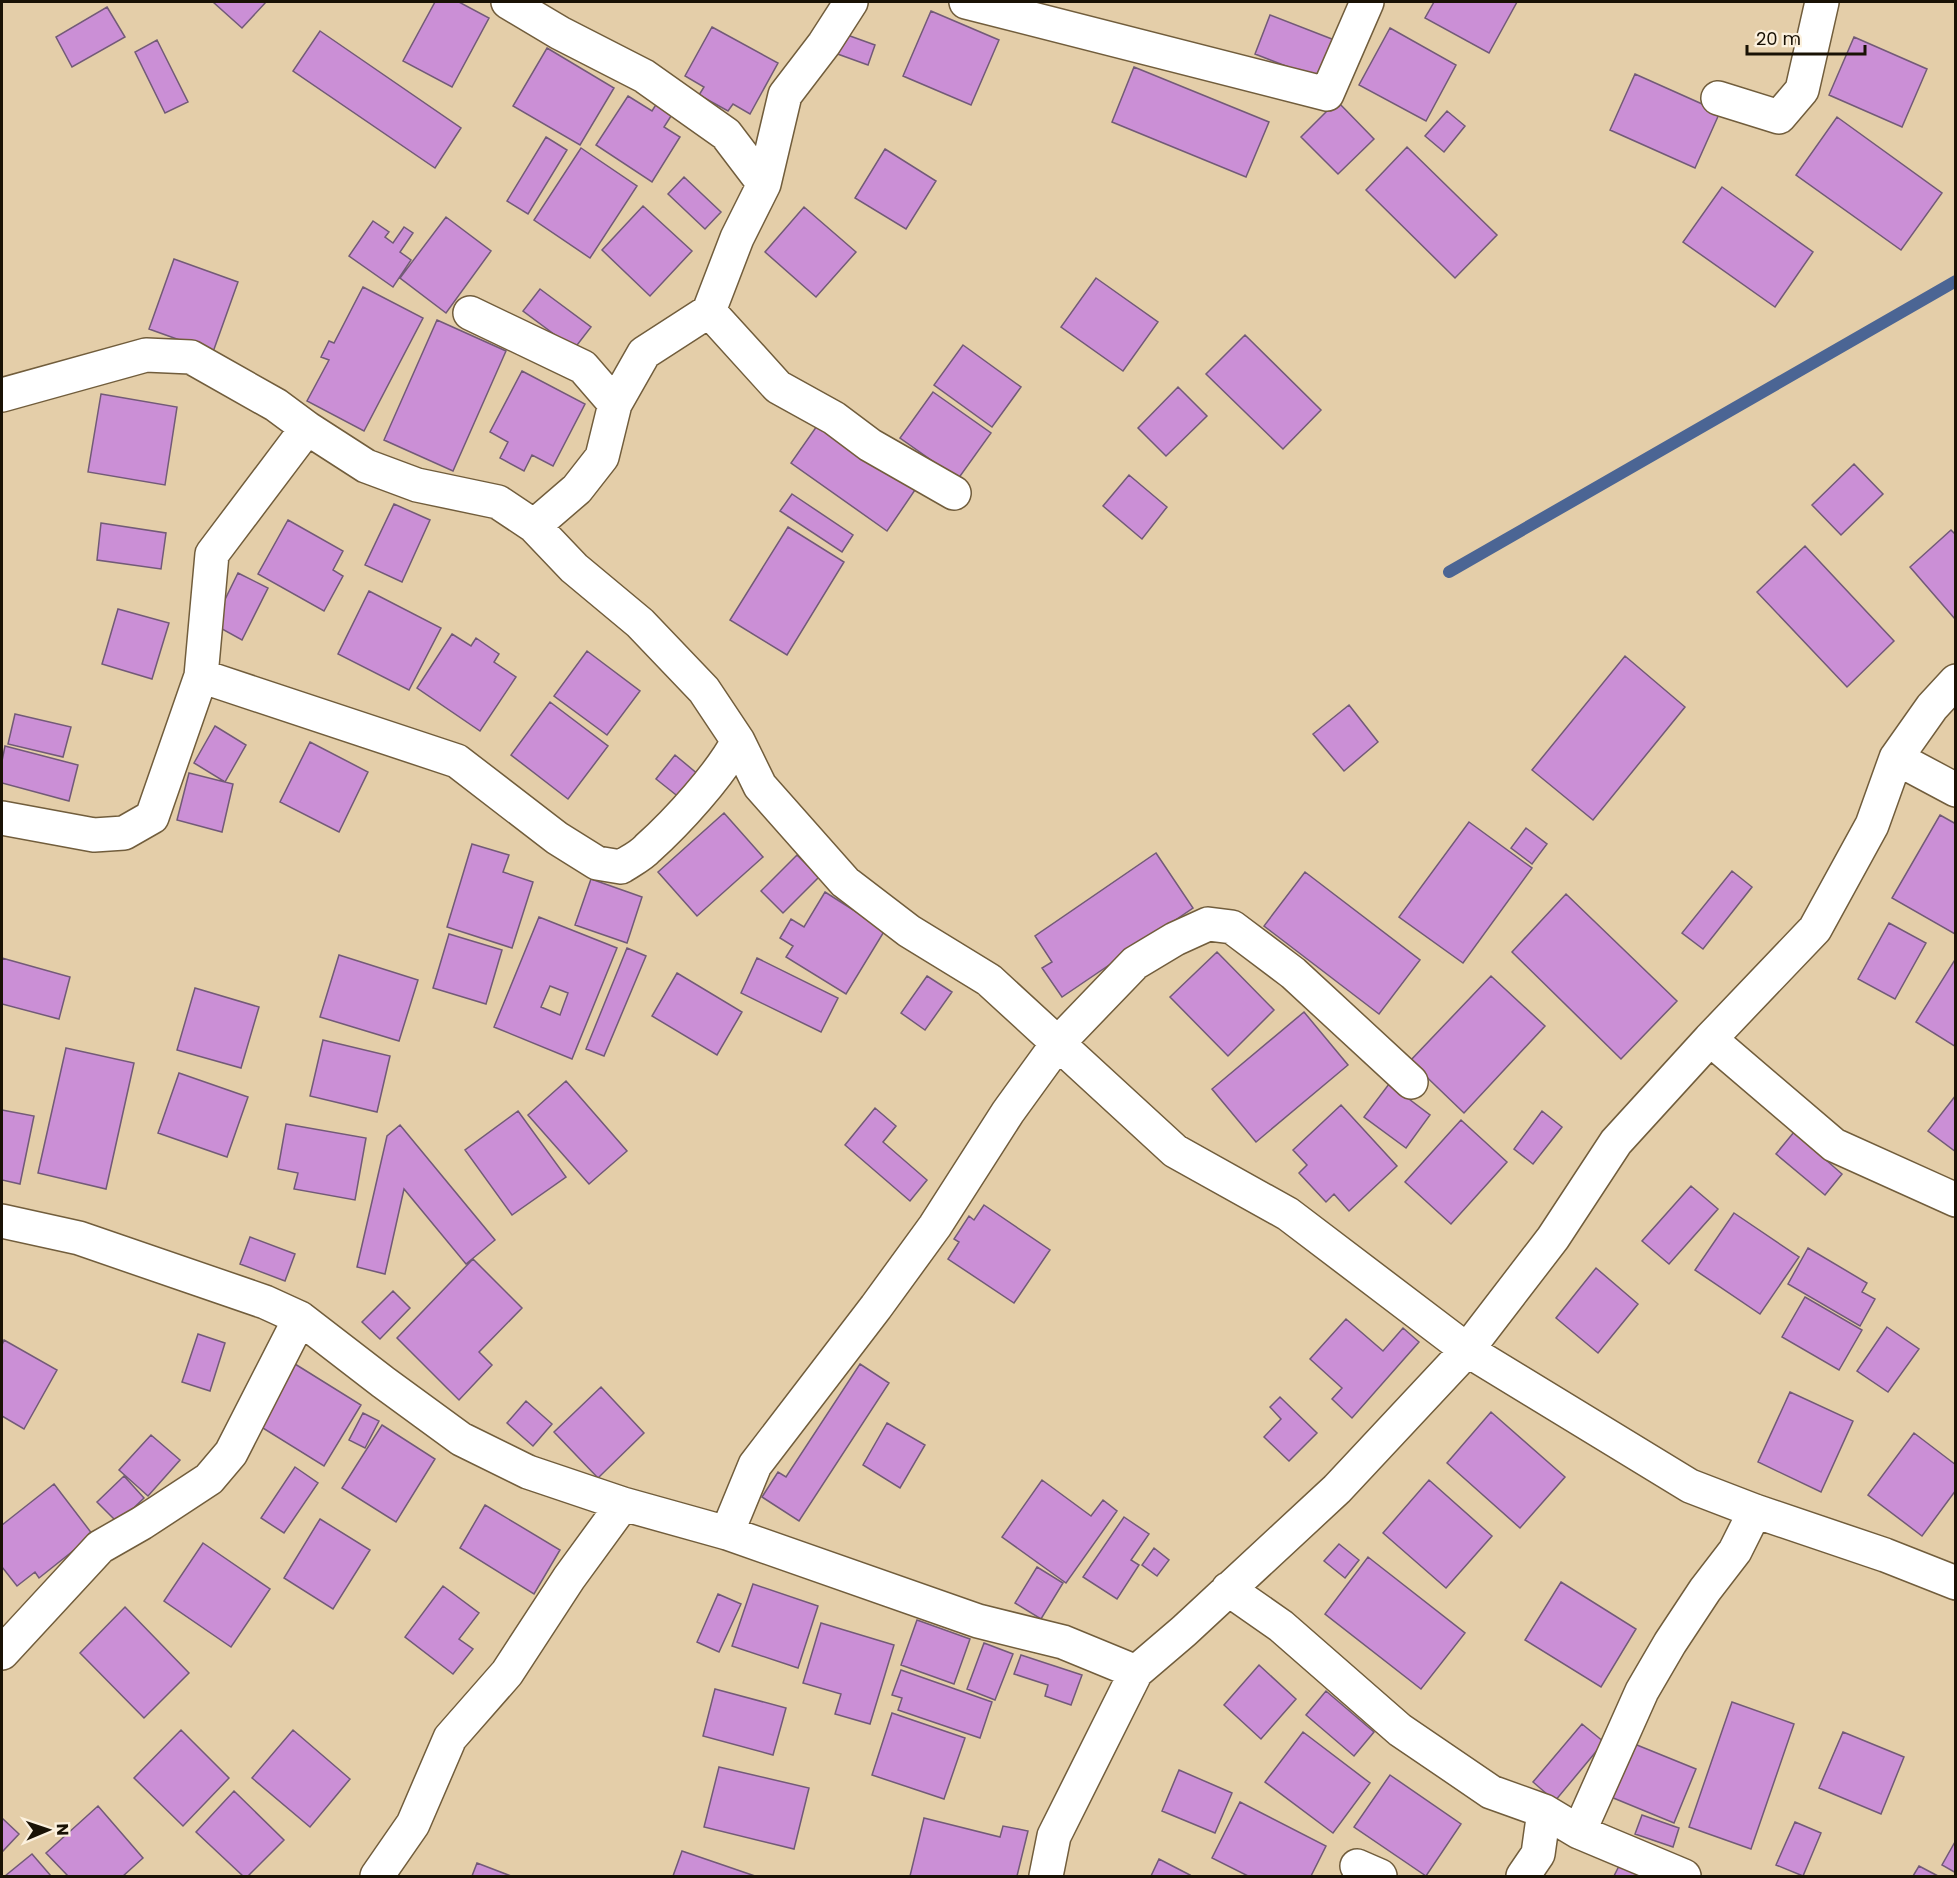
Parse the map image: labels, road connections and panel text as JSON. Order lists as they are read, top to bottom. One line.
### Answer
{"scale_bar":"20 m","north":"right"}
